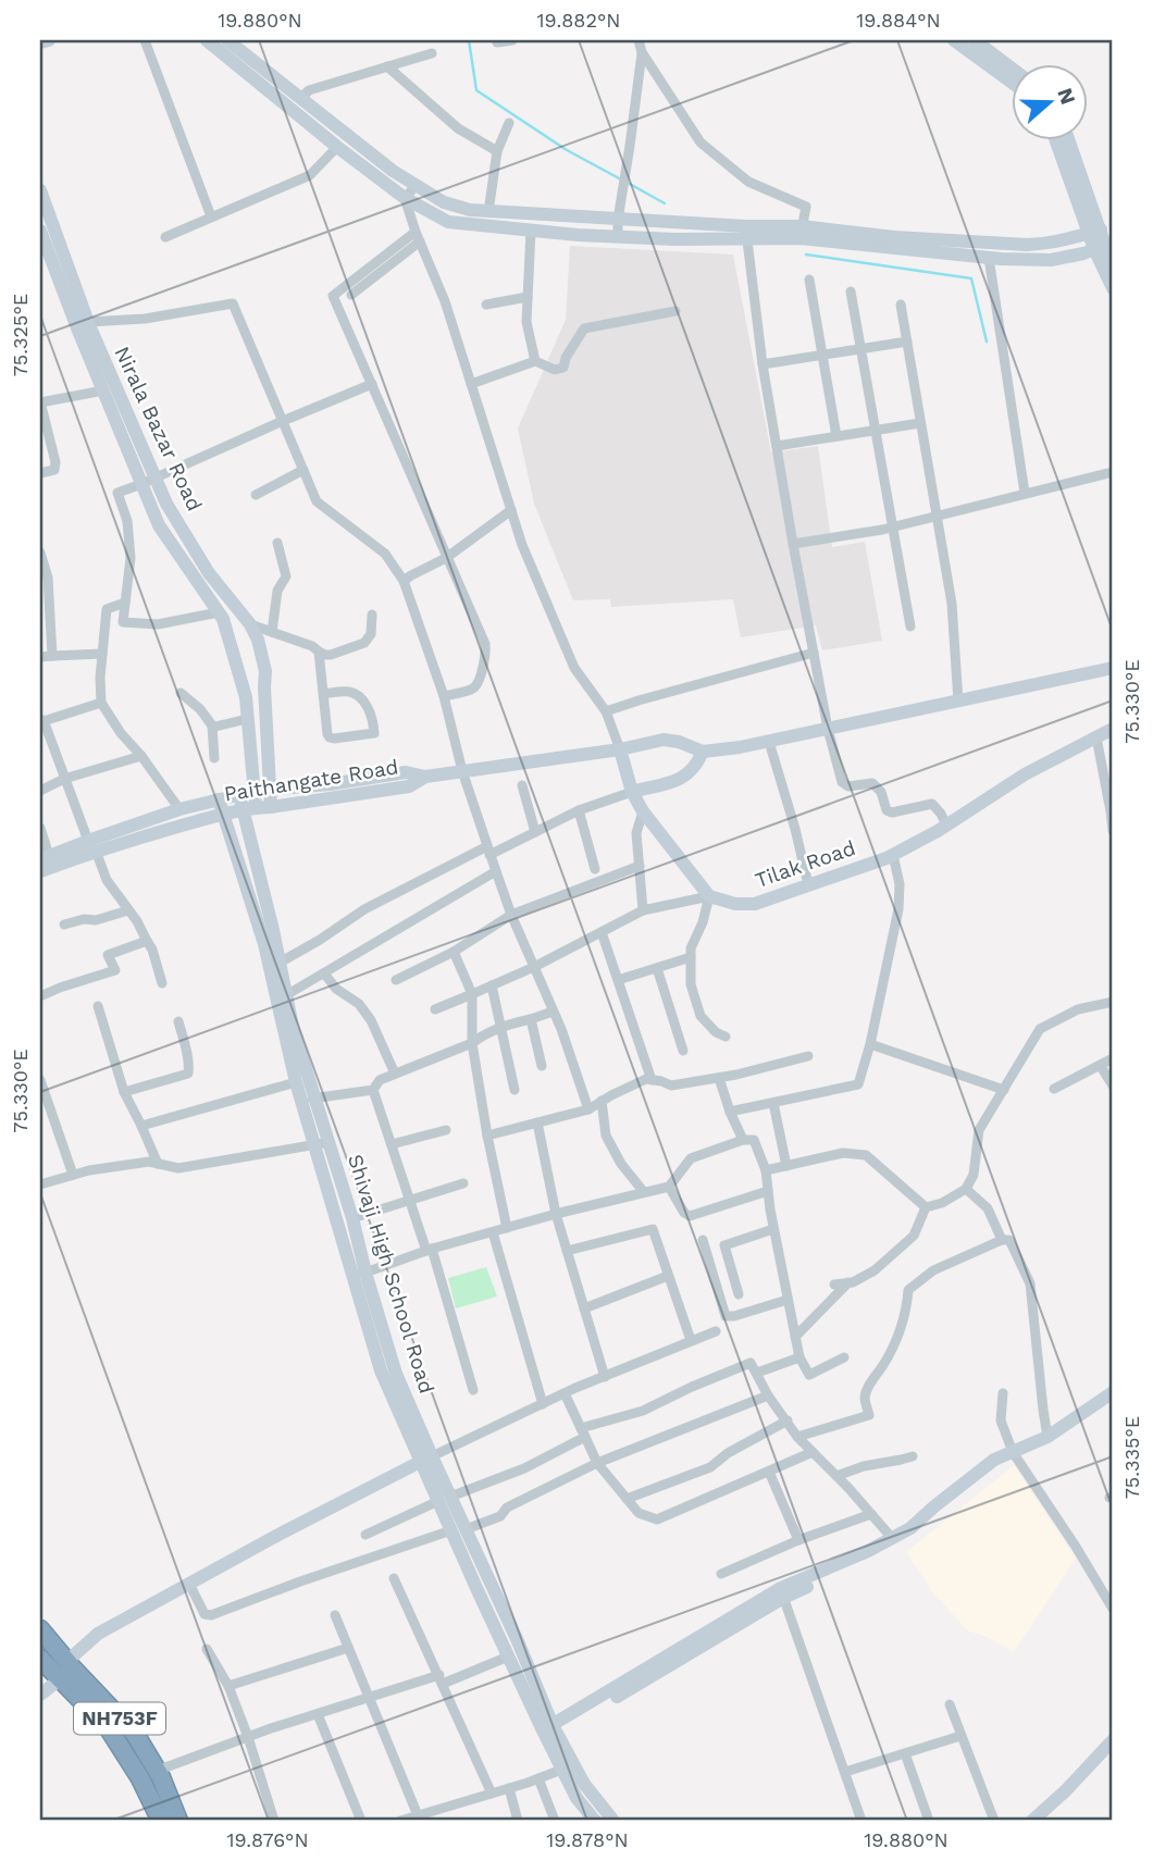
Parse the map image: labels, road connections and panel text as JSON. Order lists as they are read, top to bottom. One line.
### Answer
{"streets":{"highway":["NH753F"],"street":["Nirala Bazar Road","Paithangate Road","Tilak Road","Shivaji High School Road"]},"crossings":[["Nirala Bazar Road","Paithangate Road"],["Nirala Bazar Road","Shivaji High School Road"],["Paithangate Road","Shivaji High School Road"]],"north":"right","coordinates":["19.880°N","19.882°N","19.884°N","75.325°E","75.330°E","75.335°E","19.876°N","19.878°N"]}
